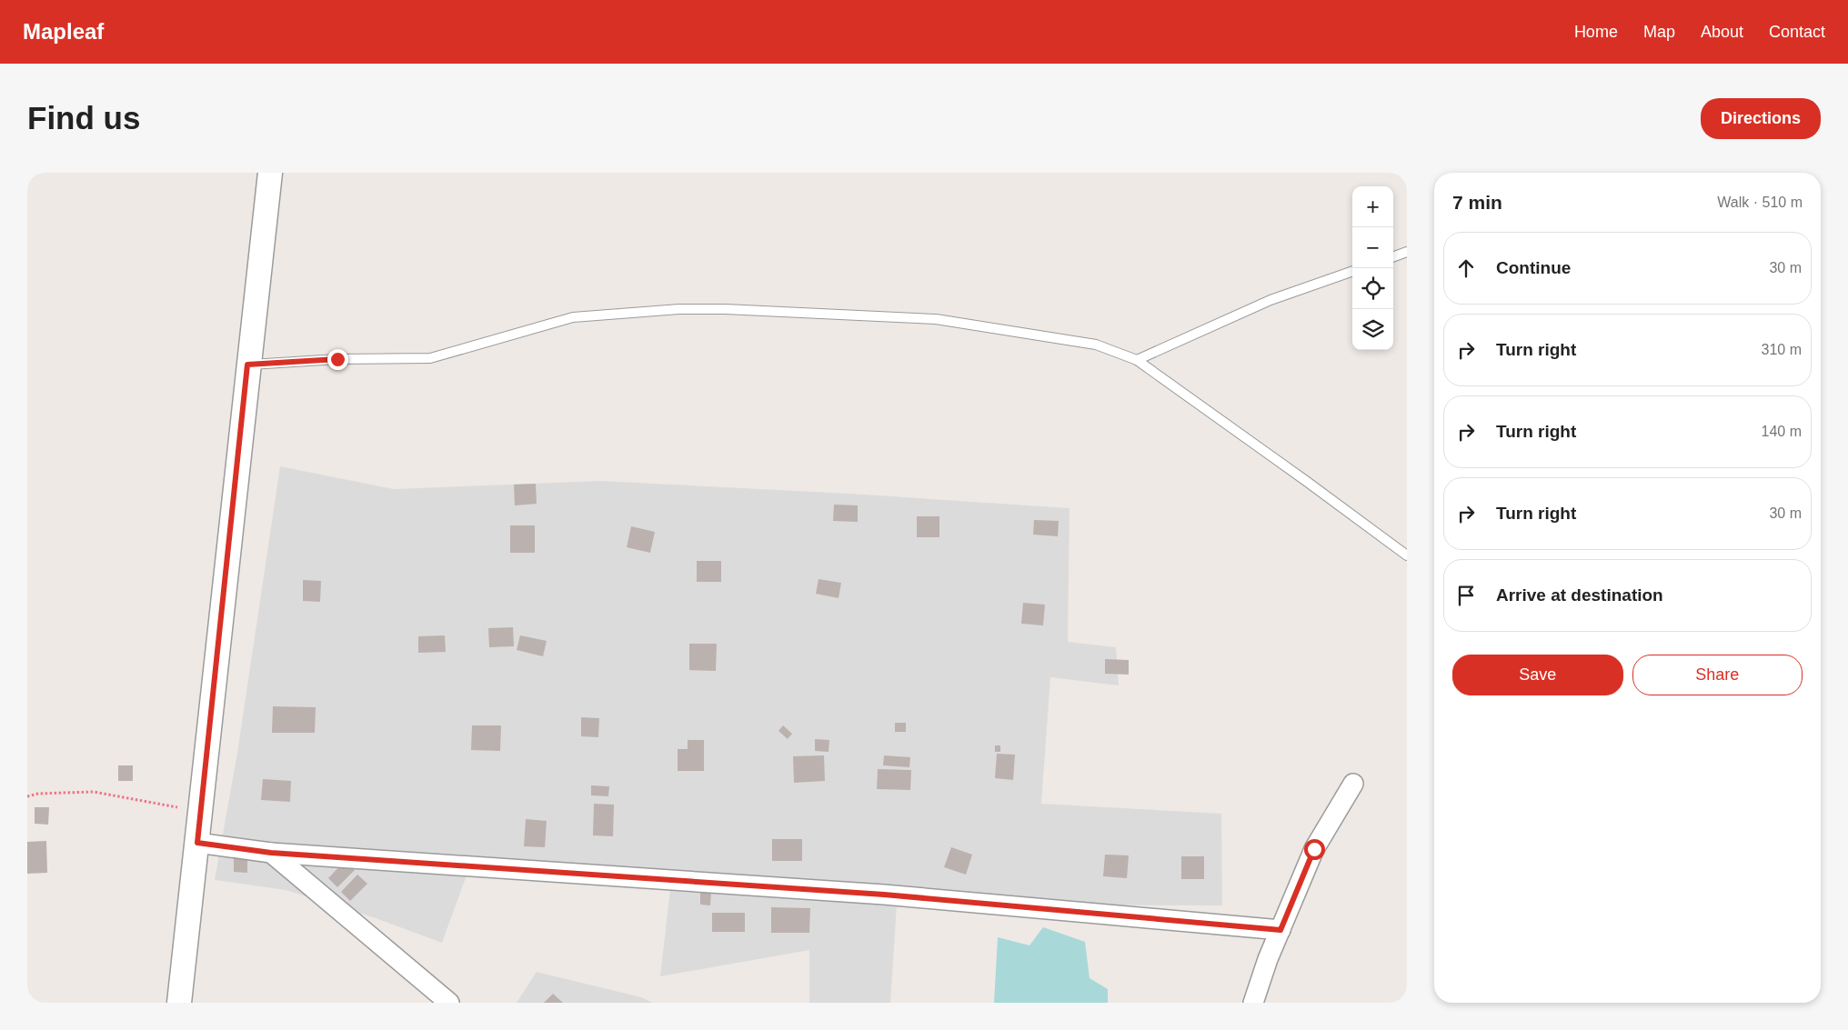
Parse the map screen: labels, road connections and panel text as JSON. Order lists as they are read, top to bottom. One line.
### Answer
{"page":{"header":"Mapleaf","nav":["Home","Map","About","Contact"],"buttons":["Directions",["Save","Share"]],"title":"Find us","heading":["7 min","Walk · 510 m"],"map_buttons":["+","−"],"list":[["Continue","30 m"],["Turn right","310 m"],["Turn right","140 m"],["Turn right","30 m"],"Arrive at destination"]}}
